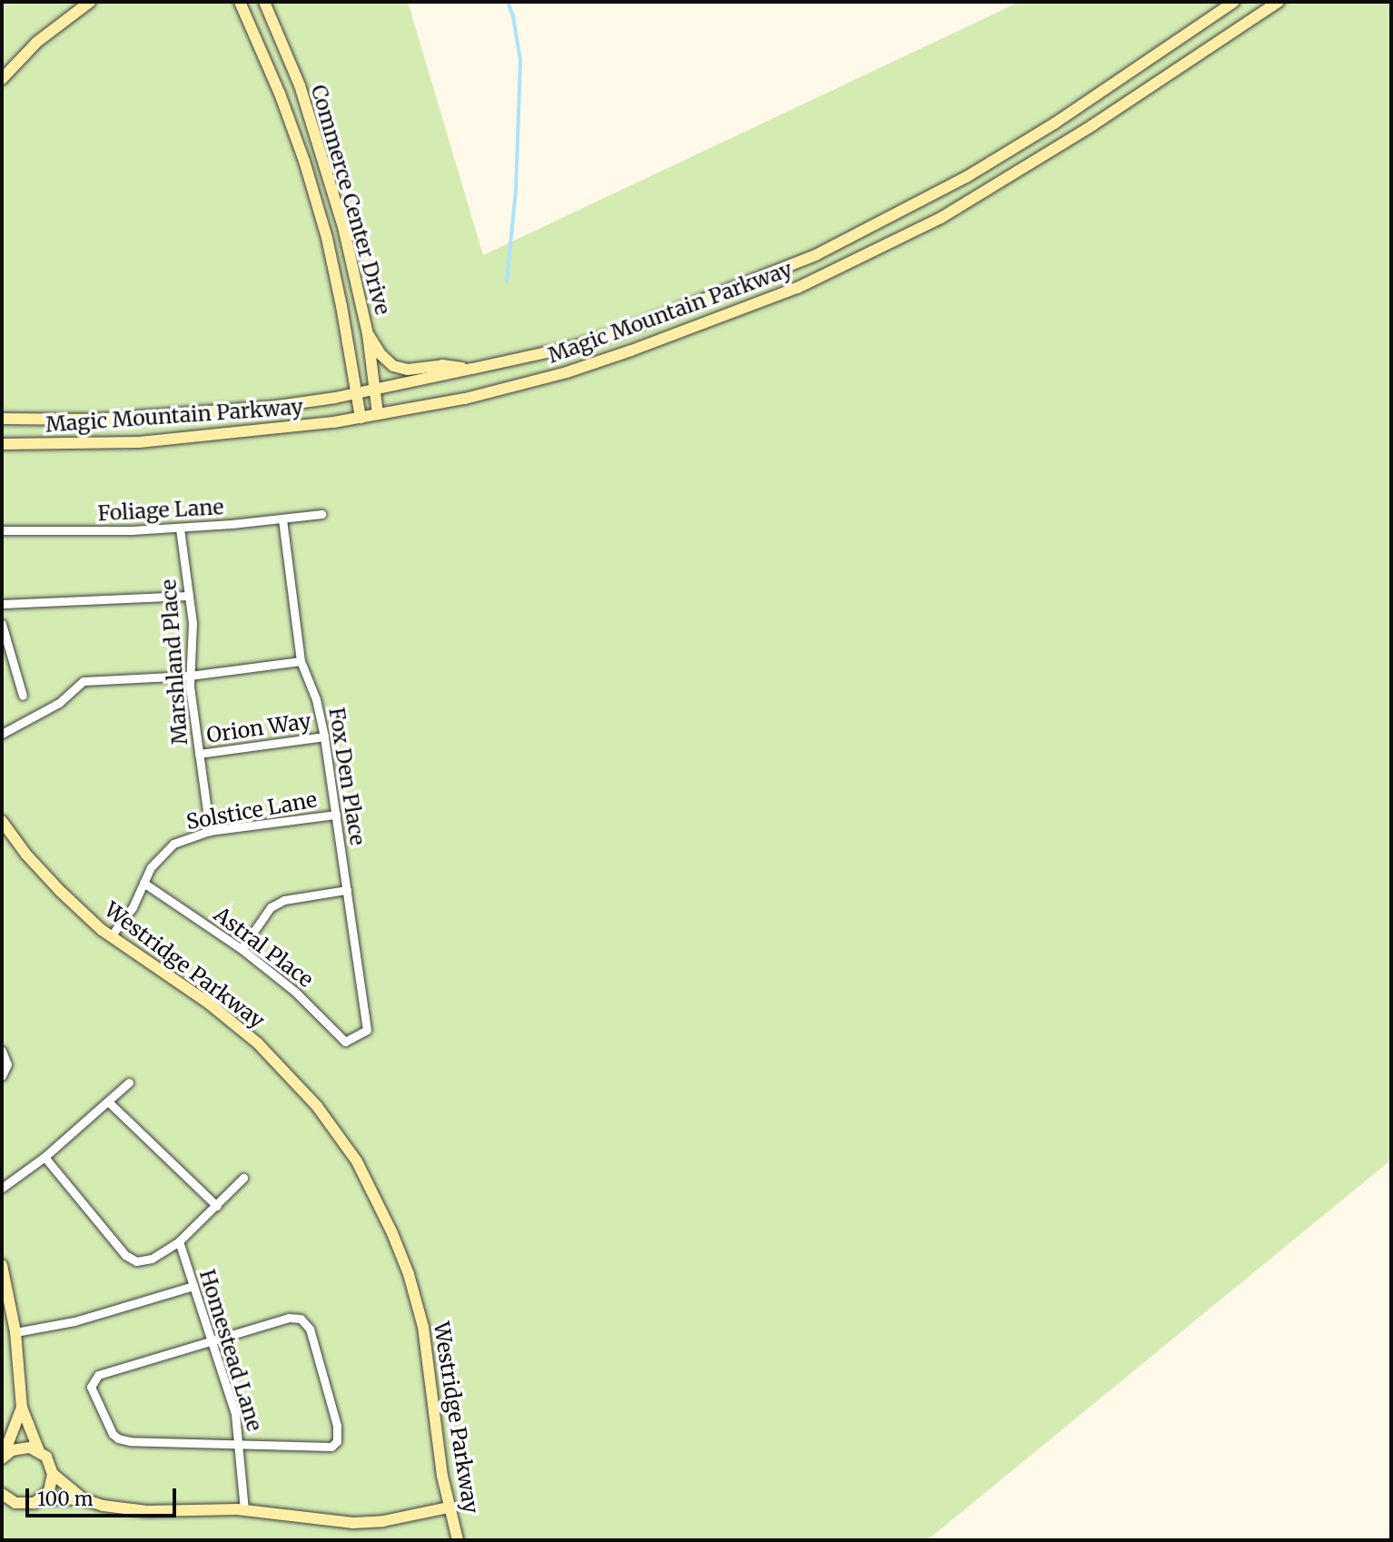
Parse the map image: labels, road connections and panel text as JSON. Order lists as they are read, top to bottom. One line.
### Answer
{"streets":{"main road":["Commerce Center Drive","Magic Mountain Parkway","Westridge Parkway"],"street":["Foliage Lane","Marshland Place","Orion Way","Fox Den Place","Solstice Lane","Astral Place","Homestead Lane"]},"crossings":[["Commerce Center Drive","Magic Mountain Parkway"],["Foliage Lane","Marshland Place"],["Foliage Lane","Fox Den Place"],["Marshland Place","Orion Way"],["Marshland Place","Solstice Lane"],["Orion Way","Fox Den Place"],["Fox Den Place","Solstice Lane"],["Fox Den Place","Astral Place"],["Solstice Lane","Astral Place"],["Solstice Lane","Westridge Parkway"]],"scale_bar":"100 m"}
